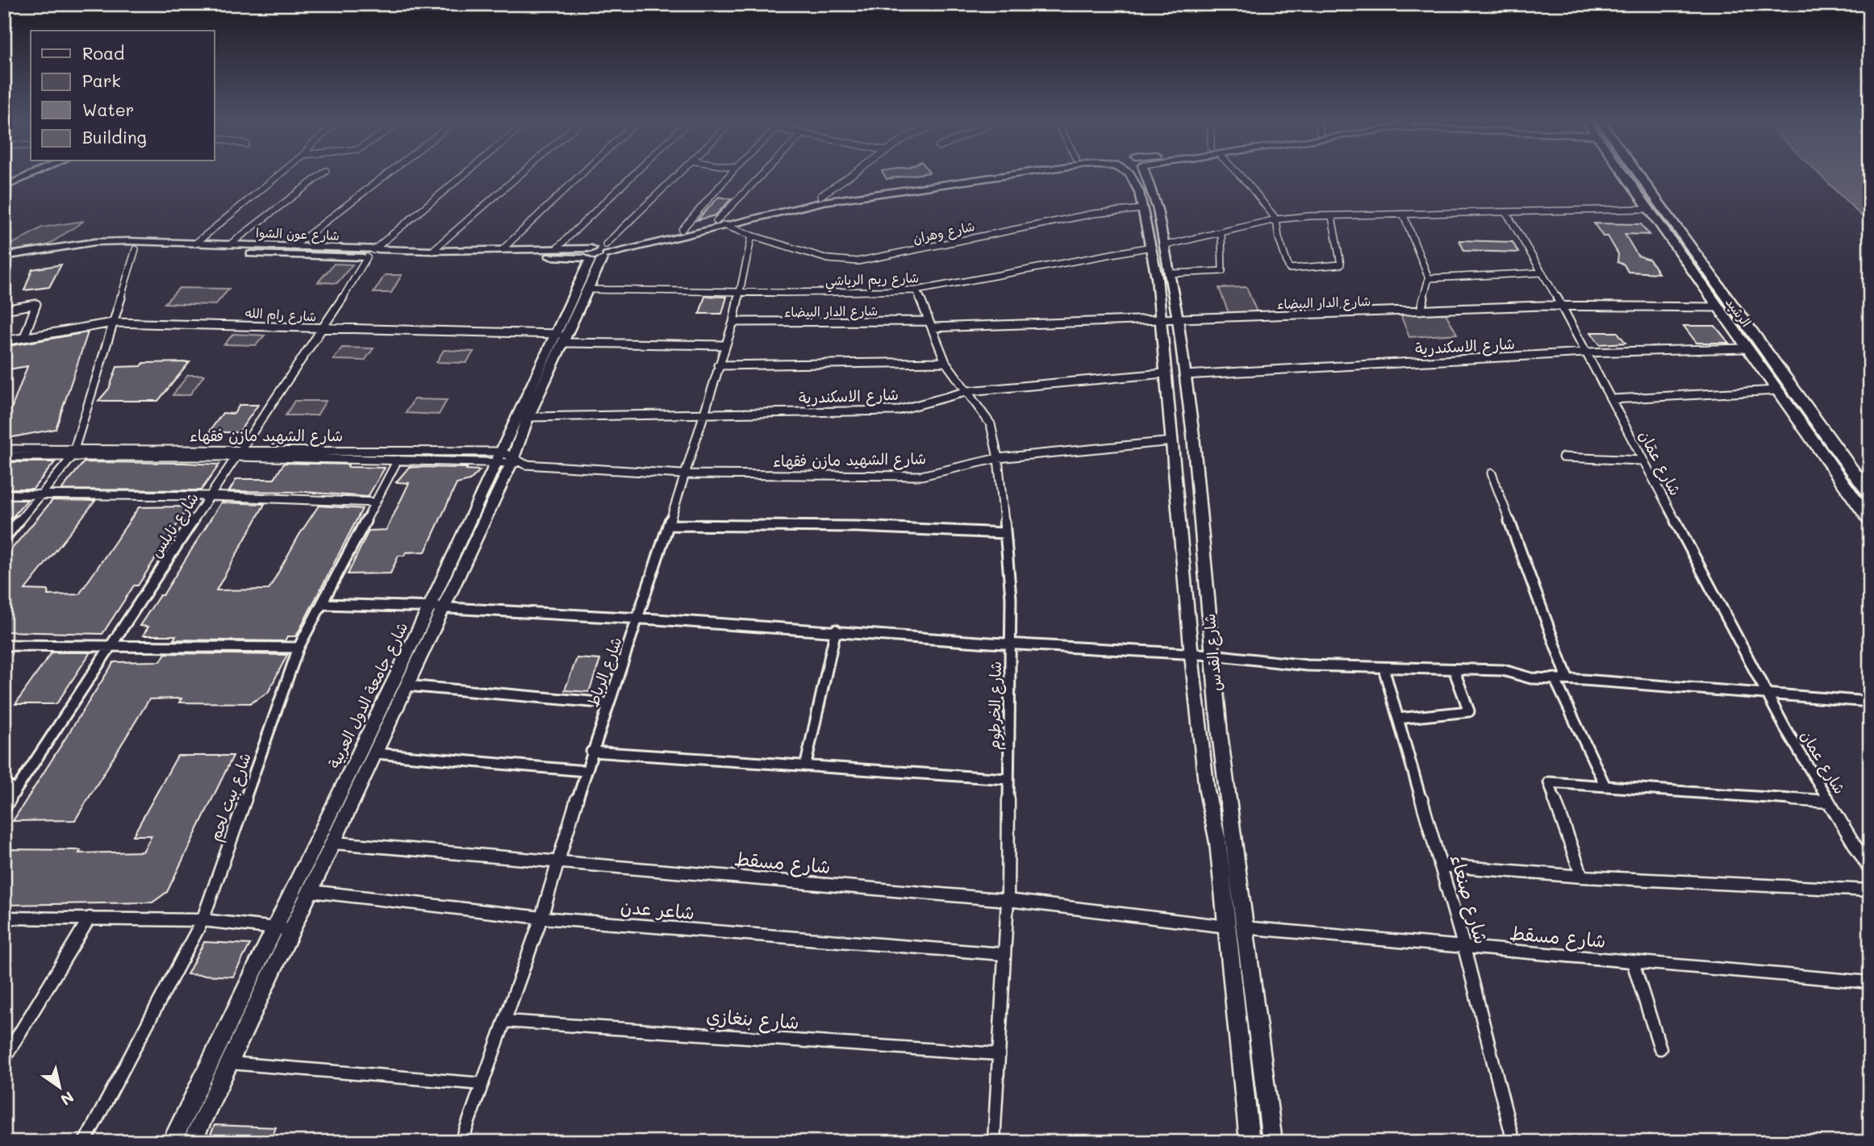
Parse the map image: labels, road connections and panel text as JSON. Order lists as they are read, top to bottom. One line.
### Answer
{"streets":{"main road":["شارع عون الشوا","الرشيد","شارع القدس","شارع جامعة الدول العربية"],"street":["شارع وهران","شارع ريم الرياشي","شارع الدار البيضاء","شارع رام الله","شارع الاسكندرية","شارع الشهيد مازن فقهاء","شارع عمّان","شارع نابلس","شارع الرباط","شارع الخرطوم","شارع عمان","شارع بيت لحم","شارع مسقط","شارع صنعاء","شاعر عدن","شارع بنغازي"]},"crossings":[["شارع وهران","شارع القدس"],["شارع وهران","شارع الرباط"],["شارع عون الشوا","شارع نابلس"],["شارع عون الشوا","شارع جامعة الدول العربية"],["شارع ريم الرياشي","شارع القدس"],["شارع ريم الرياشي","شارع الرباط"],["شارع ريم الرياشي","شارع جامعة الدول العربية"],["شارع ريم الرياشي","شارع الخرطوم"],["شارع الدار البيضاء","الرشيد"],["شارع الدار البيضاء","شارع عمّان"],["شارع الدار البيضاء","شارع القدس"],["شارع الدار البيضاء","شارع الرباط"],["شارع الدار البيضاء","شارع الخرطوم"],["الرشيد","شارع الاسكندرية"],["شارع رام الله","شارع نابلس"],["شارع رام الله","شارع الرباط"],["شارع رام الله","شارع جامعة الدول العربية"],["شارع الاسكندرية","شارع عمّان"],["شارع الاسكندرية","شارع القدس"],["شارع الاسكندرية","شارع الرباط"],["شارع الاسكندرية","شارع الخرطوم"],["شارع الشهيد مازن فقهاء","شارع نابلس"],["شارع الشهيد مازن فقهاء","شارع القدس"],["شارع الشهيد مازن فقهاء","شارع الرباط"],["شارع الشهيد مازن فقهاء","شارع جامعة الدول العربية"],["شارع الشهيد مازن فقهاء","شارع الخرطوم"],["شارع الشهيد مازن فقهاء","شارع بيت لحم"],["شارع عمّان","شارع عمان"],["شارع القدس","شارع مسقط"],["شارع الرباط","شارع مسقط"],["شارع الرباط","شاعر عدن"],["شارع الرباط","شارع بنغازي"],["شارع جامعة الدول العربية","شارع مسقط"],["شارع جامعة الدول العربية","شاعر عدن"],["شارع الخرطوم","شارع مسقط"],["شارع الخرطوم","شاعر عدن"],["شارع الخرطوم","شارع بنغازي"],["شارع مسقط","شارع صنعاء"]],"legend":["Road","Park","Water","Building"],"north":"bottom right"}
